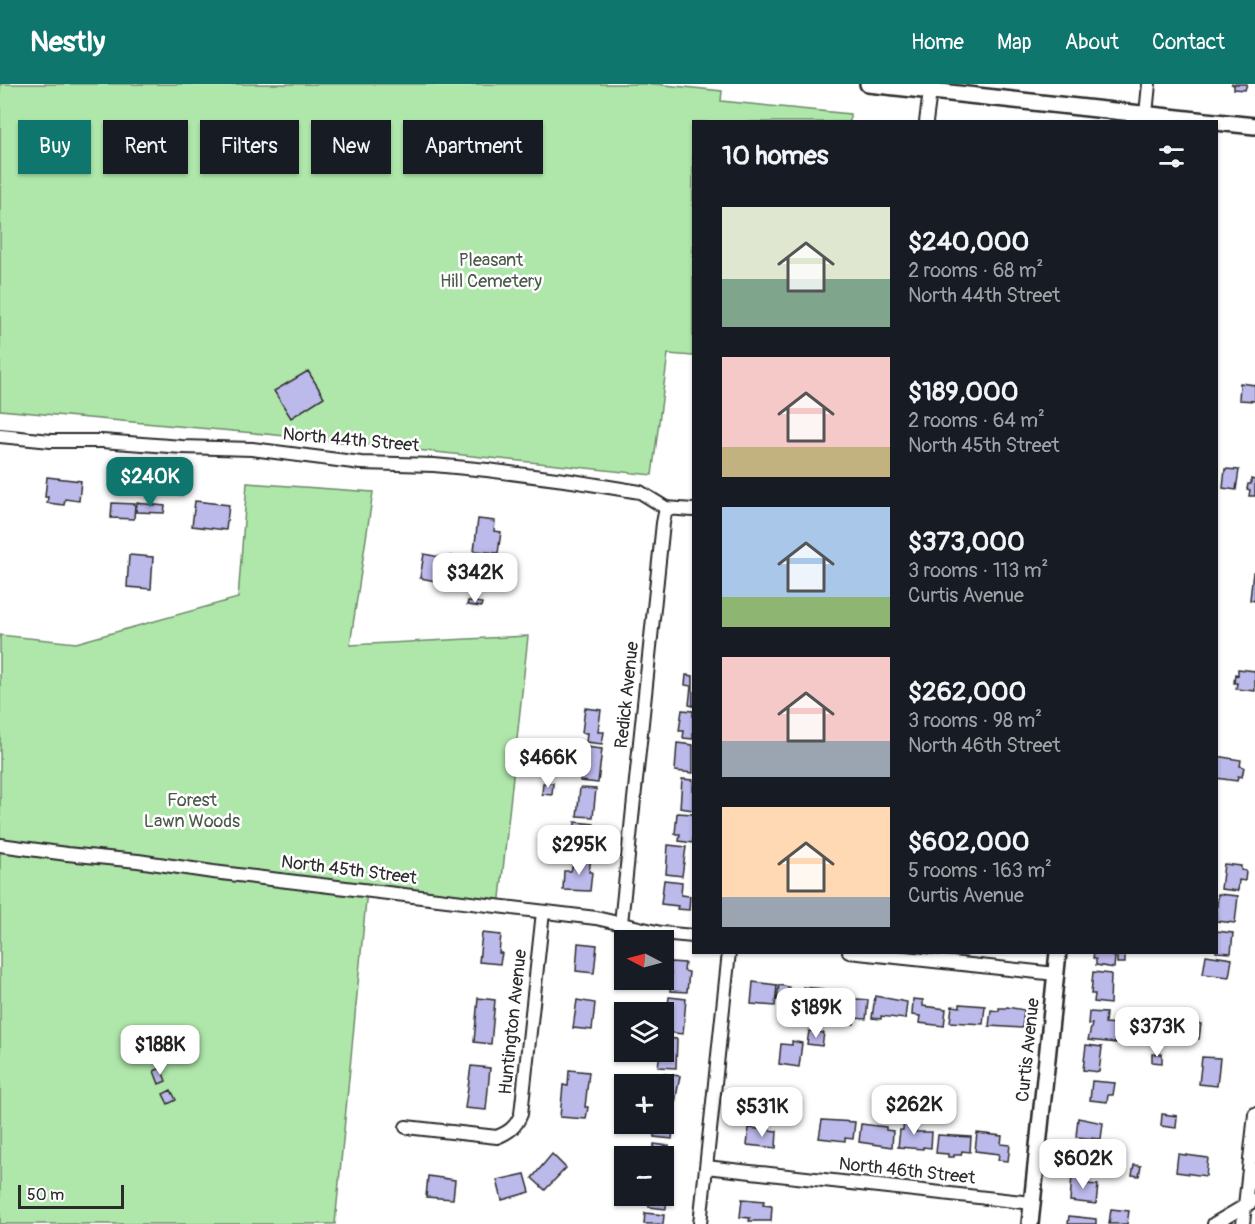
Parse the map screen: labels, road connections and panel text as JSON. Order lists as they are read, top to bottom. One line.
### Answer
{"streets":{"street":["North 44th Street","Redick Avenue","North 45th Street","Huntington Avenue","Curtis Avenue","North 46th Street"]},"crossings":[["North 44th Street","Redick Avenue"],["Redick Avenue","North 45th Street"],["North 45th Street","Huntington Avenue"],["Curtis Avenue","North 46th Street"]],"parks":["Pleasant Hill Cemetery","Forest Lawn Woods"],"scale_bar":"50 m","north":"left","page":{"header":"Nestly","nav":["Home","Map","About","Contact"],"chip":["Buy","Rent","Filters","New","Apartment"],"heading":"10 homes","list":[{"name":"$240,000","note":"2 rooms · 68 m² · North 44th Street"},{"name":"$189,000","note":"2 rooms · 64 m² · North 45th Street"},{"name":"$373,000","note":"3 rooms · 113 m² · Curtis Avenue"},{"name":"$262,000","note":"3 rooms · 98 m² · North 46th Street"},{"name":"$602,000","note":"5 rooms · 163 m² · Curtis Avenue"}],"price":["$240K","$342K","$466K","$295K","$189K","$373K","$188K","$262K","$531K","$602K"],"map_buttons":["+","−"],"scale":"50 m"}}
